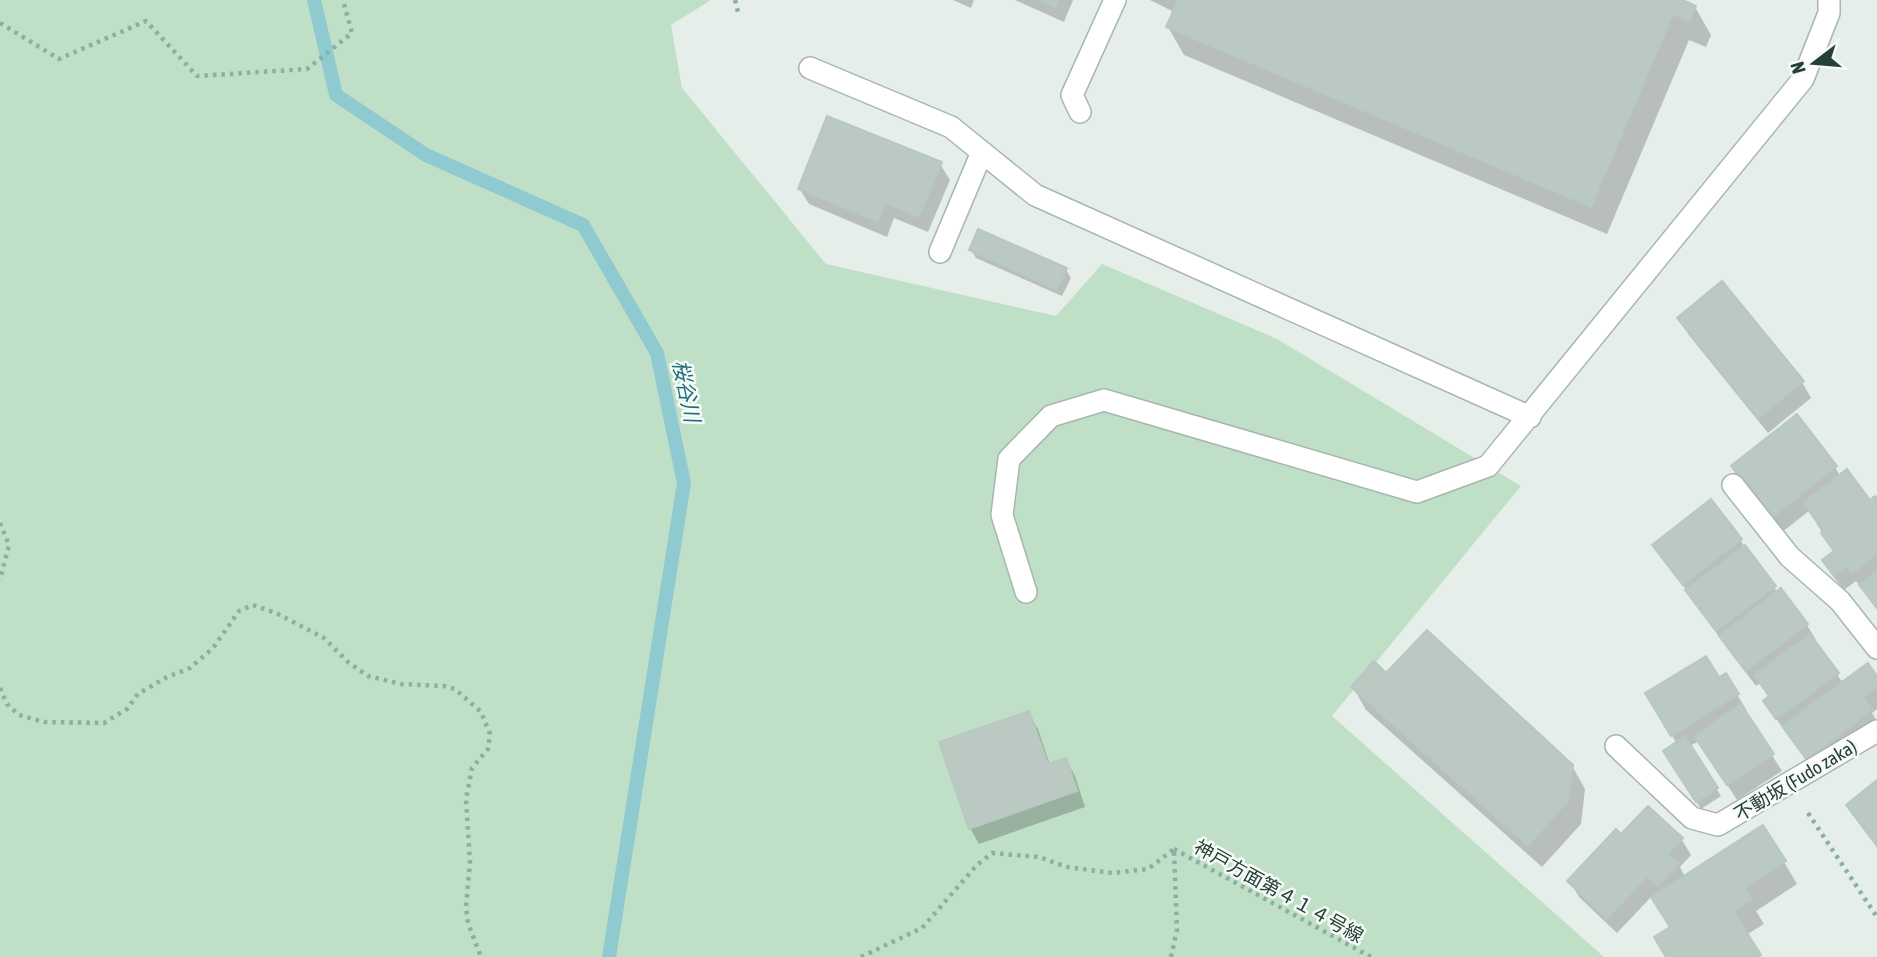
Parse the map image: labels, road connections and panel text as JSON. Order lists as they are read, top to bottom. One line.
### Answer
{"streets":{"street":["不動坂 (Fudo zaka)"],"path":["神戸方面第４１４号線"]},"water":["桜谷川"],"north":"left"}
